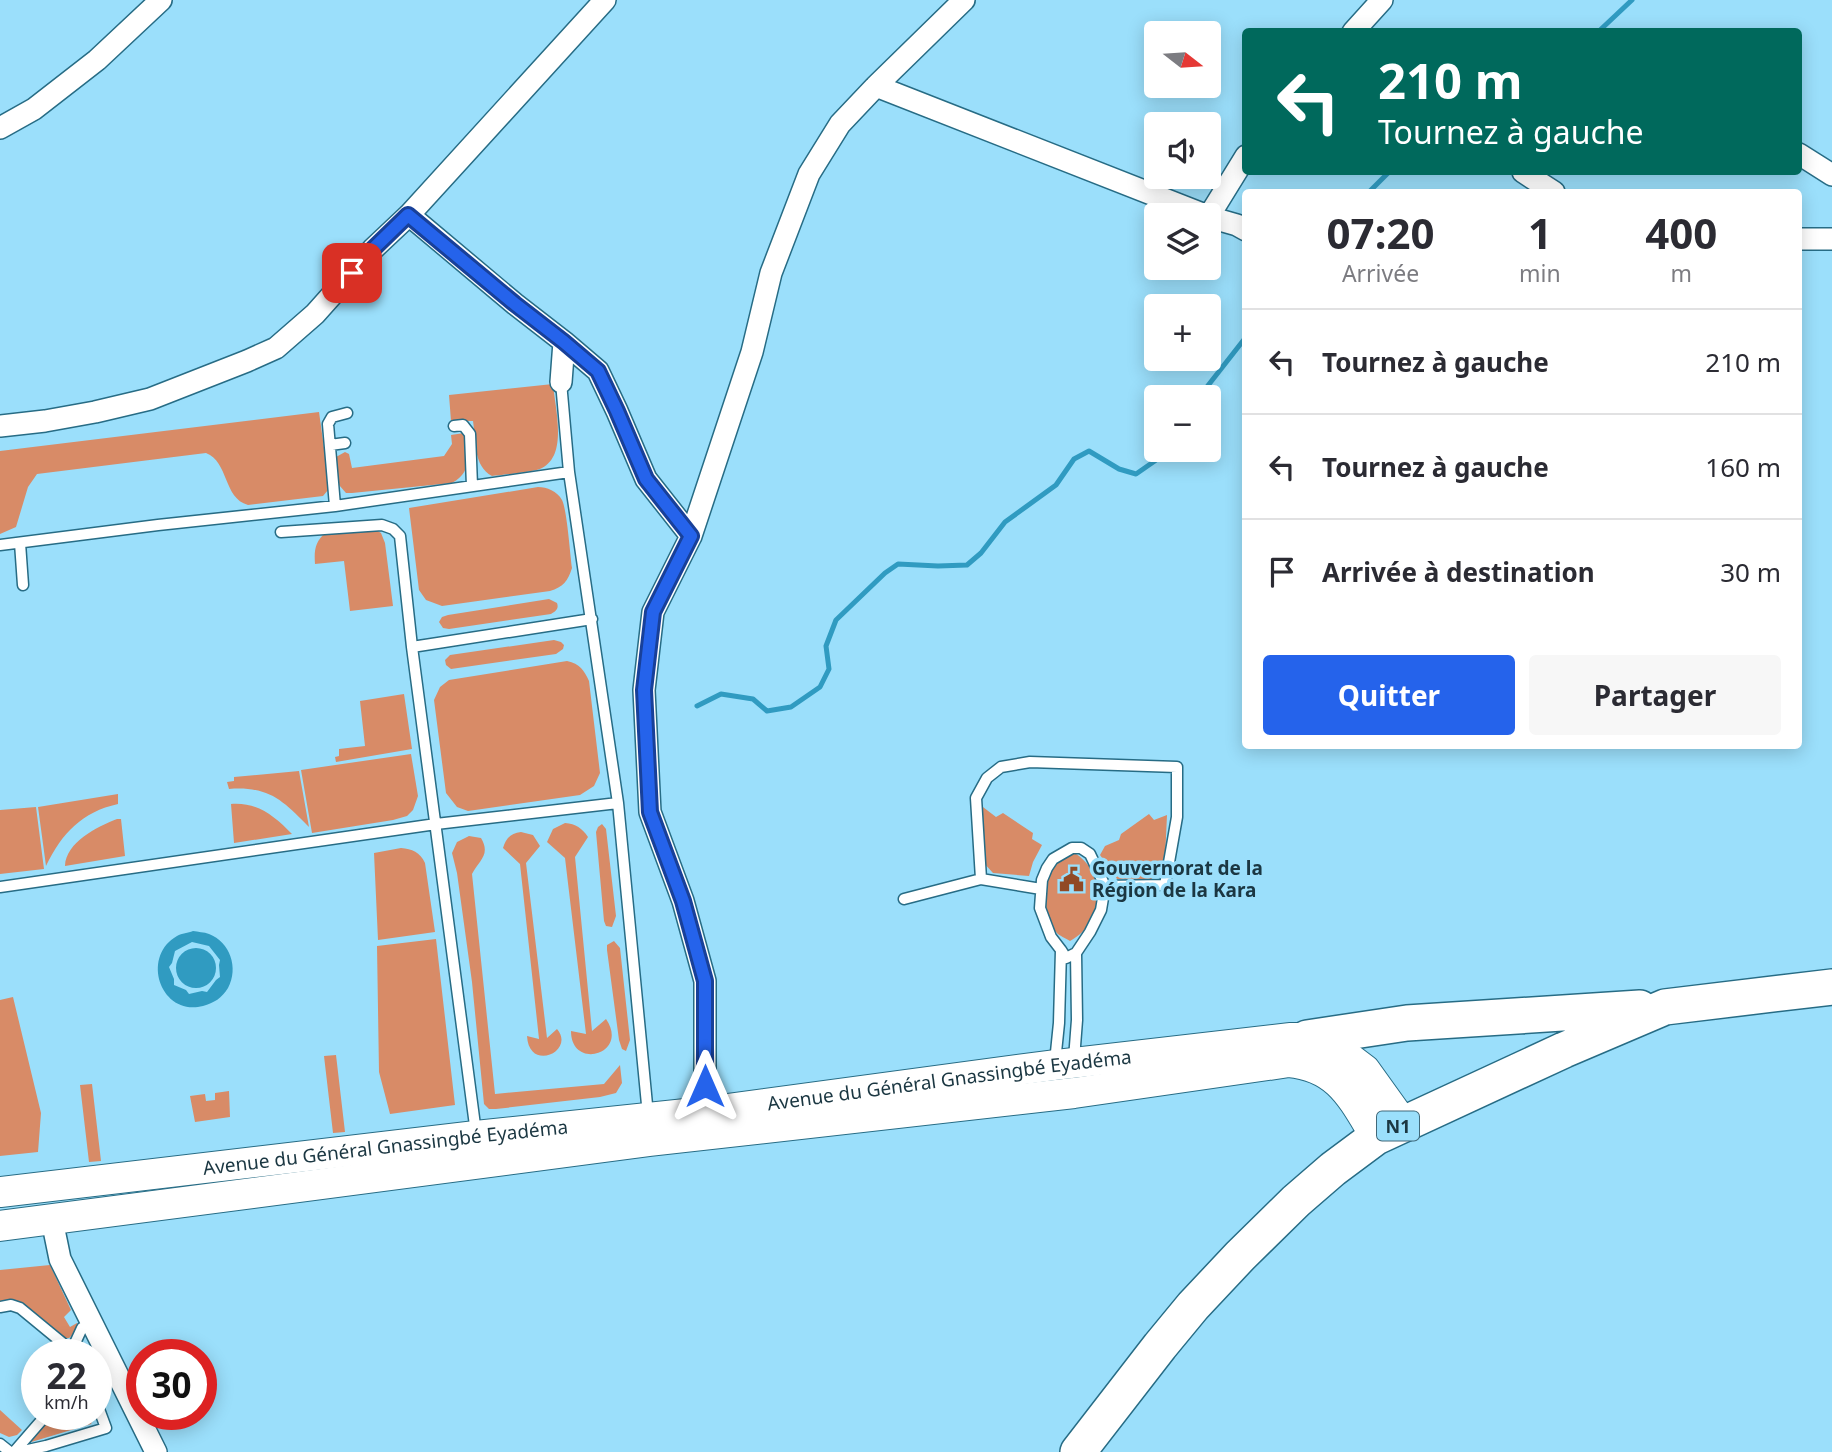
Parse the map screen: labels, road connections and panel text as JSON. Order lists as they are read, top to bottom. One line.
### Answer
{"streets":{"highway":["N1"],"main road":["Avenue du Général Gnassingbé Eyadéma"]},"crossings":[["Avenue du Général Gnassingbé Eyadéma","N1"]],"places":{"public building":["Gouvernorat de la Région de la Kara"]},"north":"right","page":{"map_buttons":["+","−"],"turn":["210 m","Tournez à gauche"],"eta":["07:20","Arrivée","1","min","400","m"],"list":[{"name":"Tournez à gauche","value":"210 m"},{"name":"Tournez à gauche","value":"160 m"},{"name":"Arrivée à destination","value":"30 m"}],"buttons":["Quitter","Partager"],"speed":"22 km/h","limit":"30"}}
